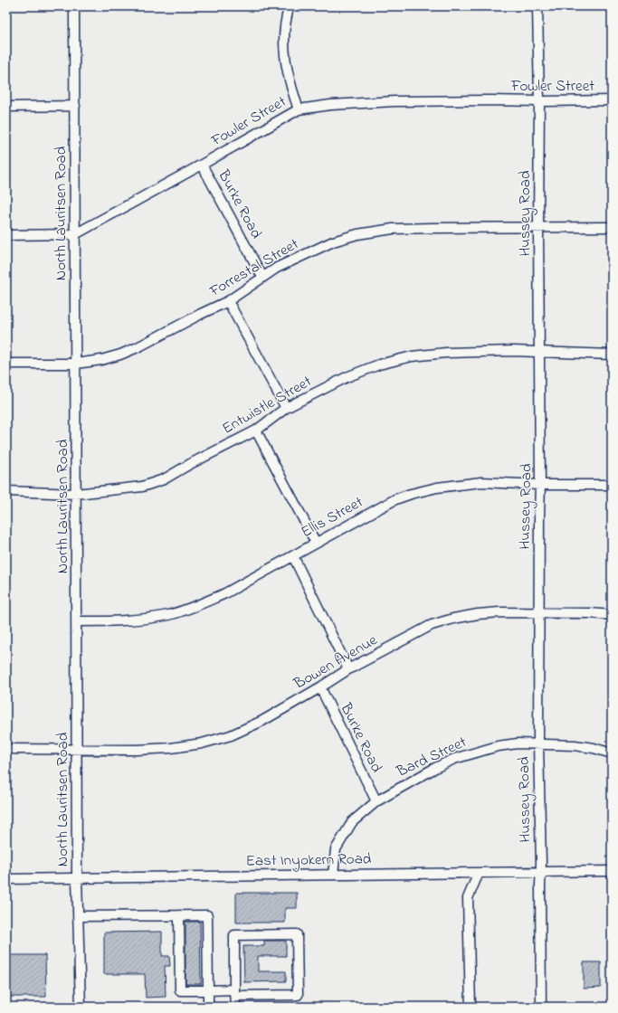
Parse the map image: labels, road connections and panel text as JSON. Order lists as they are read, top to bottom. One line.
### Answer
{"streets":{"street":["Fowler Street","Burke Road","North Lauritsen Road","Hussey Road","Forrestal Street","Entwistle Street","Ellis Street","Bowen Avenue","Bard Street","East Inyokern Road"]},"crossings":[["Fowler Street","Burke Road"],["Fowler Street","North Lauritsen Road"],["Fowler Street","Hussey Road"],["Burke Road","Forrestal Street"],["Burke Road","Bowen Avenue"],["Burke Road","Bard Street"],["North Lauritsen Road","Forrestal Street"],["North Lauritsen Road","Entwistle Street"],["North Lauritsen Road","Ellis Street"],["North Lauritsen Road","Bowen Avenue"],["North Lauritsen Road","East Inyokern Road"],["Hussey Road","Forrestal Street"],["Hussey Road","Entwistle Street"],["Hussey Road","Ellis Street"],["Hussey Road","Bowen Avenue"],["Hussey Road","Bard Street"],["Hussey Road","East Inyokern Road"],["Bard Street","East Inyokern Road"]]}
